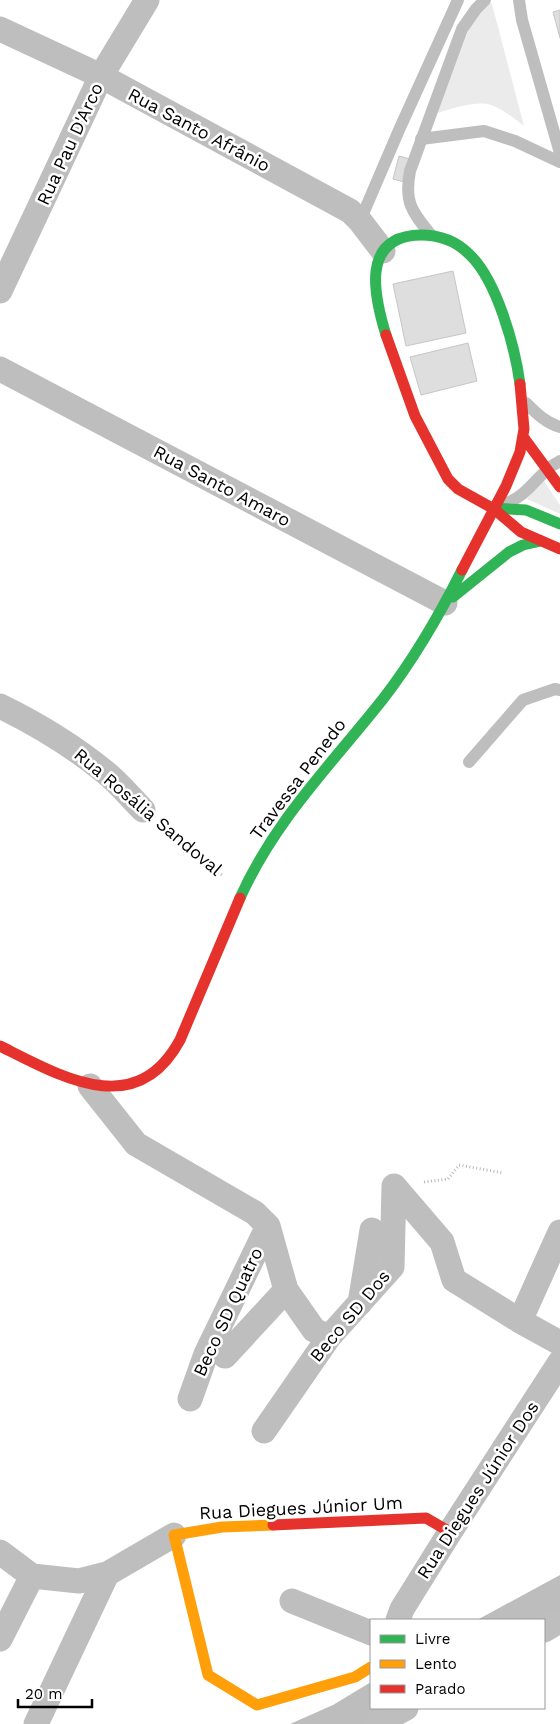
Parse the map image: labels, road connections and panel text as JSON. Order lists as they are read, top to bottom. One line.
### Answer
{"streets":{"street":["Rua Santo Afrânio","Rua Pau D'Arco","Rua Santo Amaro","Travessa Penedo","Rua Rosália Sandoval","Beco SD Quatro","Beco SD Dos","Rua Diegues Júnior Dos","Rua Diegues Júnior Um"]},"crossings":[["Rua Santo Afrânio","Rua Pau D'Arco"],["Rua Santo Amaro","Travessa Penedo"],["Travessa Penedo","Rua Rosália Sandoval"],["Rua Diegues Júnior Dos","Rua Diegues Júnior Um"]],"legend":["Livre","Lento","Parado"],"scale_bar":"20 m"}
